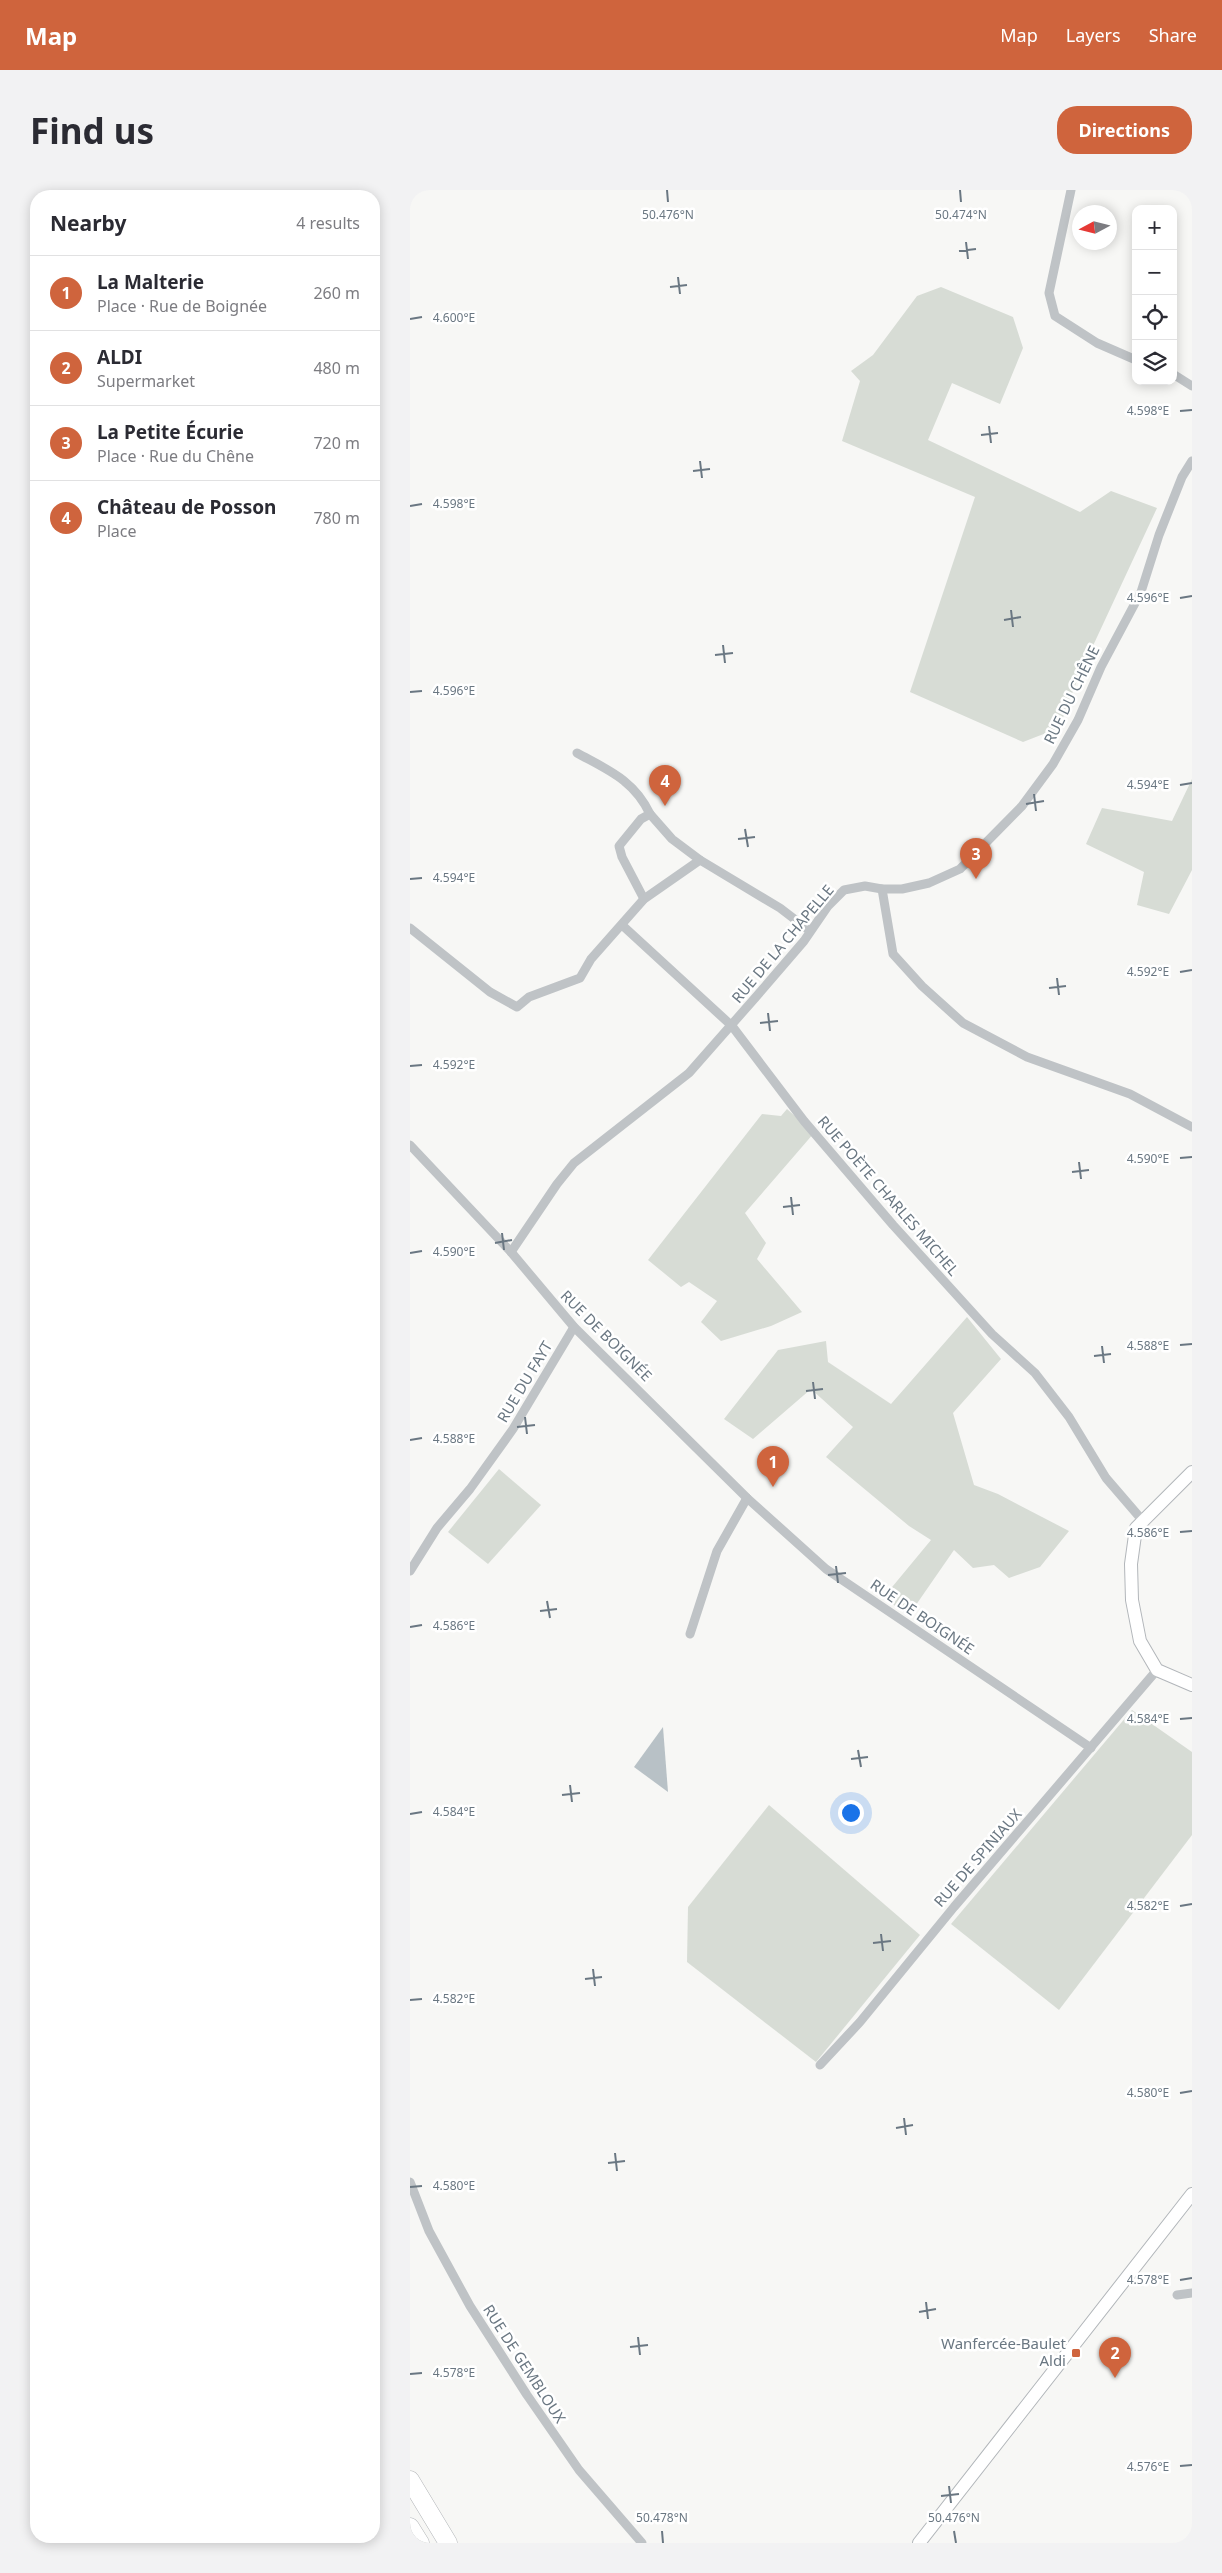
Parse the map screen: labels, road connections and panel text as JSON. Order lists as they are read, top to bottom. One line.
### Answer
{"streets":{"street":["RUE DU CHÊNE","RUE DE LA CHAPELLE","RUE POÈTE CHARLES MICHEL","RUE DE BOIGNÉE","RUE DU FAYT","RUE DE SPINIAUX","RUE DE GEMBLOUX"]},"crossings":[["RUE DU CHÊNE","RUE DE LA CHAPELLE"],["RUE DE LA CHAPELLE","RUE POÈTE CHARLES MICHEL"],["RUE DE LA CHAPELLE","RUE DE BOIGNÉE"],["RUE DE BOIGNÉE","RUE DU FAYT"],["RUE DE BOIGNÉE","RUE DE SPINIAUX"]],"places":{"transit":["Wanfercée-Baulet Aldi"]},"north":"left","page":{"header":"Map","nav":["Map","Layers","Share"],"buttons":"Directions","title":"Find us","heading":["Nearby","4 results"],"map_buttons":["+","−"],"list":[{"mark":"1","name":"La Malterie","note":"Place · Rue de Boignée","value":"260 m"},{"mark":"2","name":"ALDI","note":"Supermarket","value":"480 m"},{"mark":"3","name":"La Petite Écurie","note":"Place · Rue du Chêne","value":"720 m"},{"mark":"4","name":"Château de Posson","note":"Place","value":"780 m"}],"pins":["4","3","1","2"]},"coordinates":["50.476°N","50.474°N","4.600°E","4.598°E","4.596°E","4.594°E","4.592°E","4.590°E","4.588°E","4.586°E","4.584°E","4.582°E","4.580°E","4.578°E","4.576°E","50.478°N"]}
